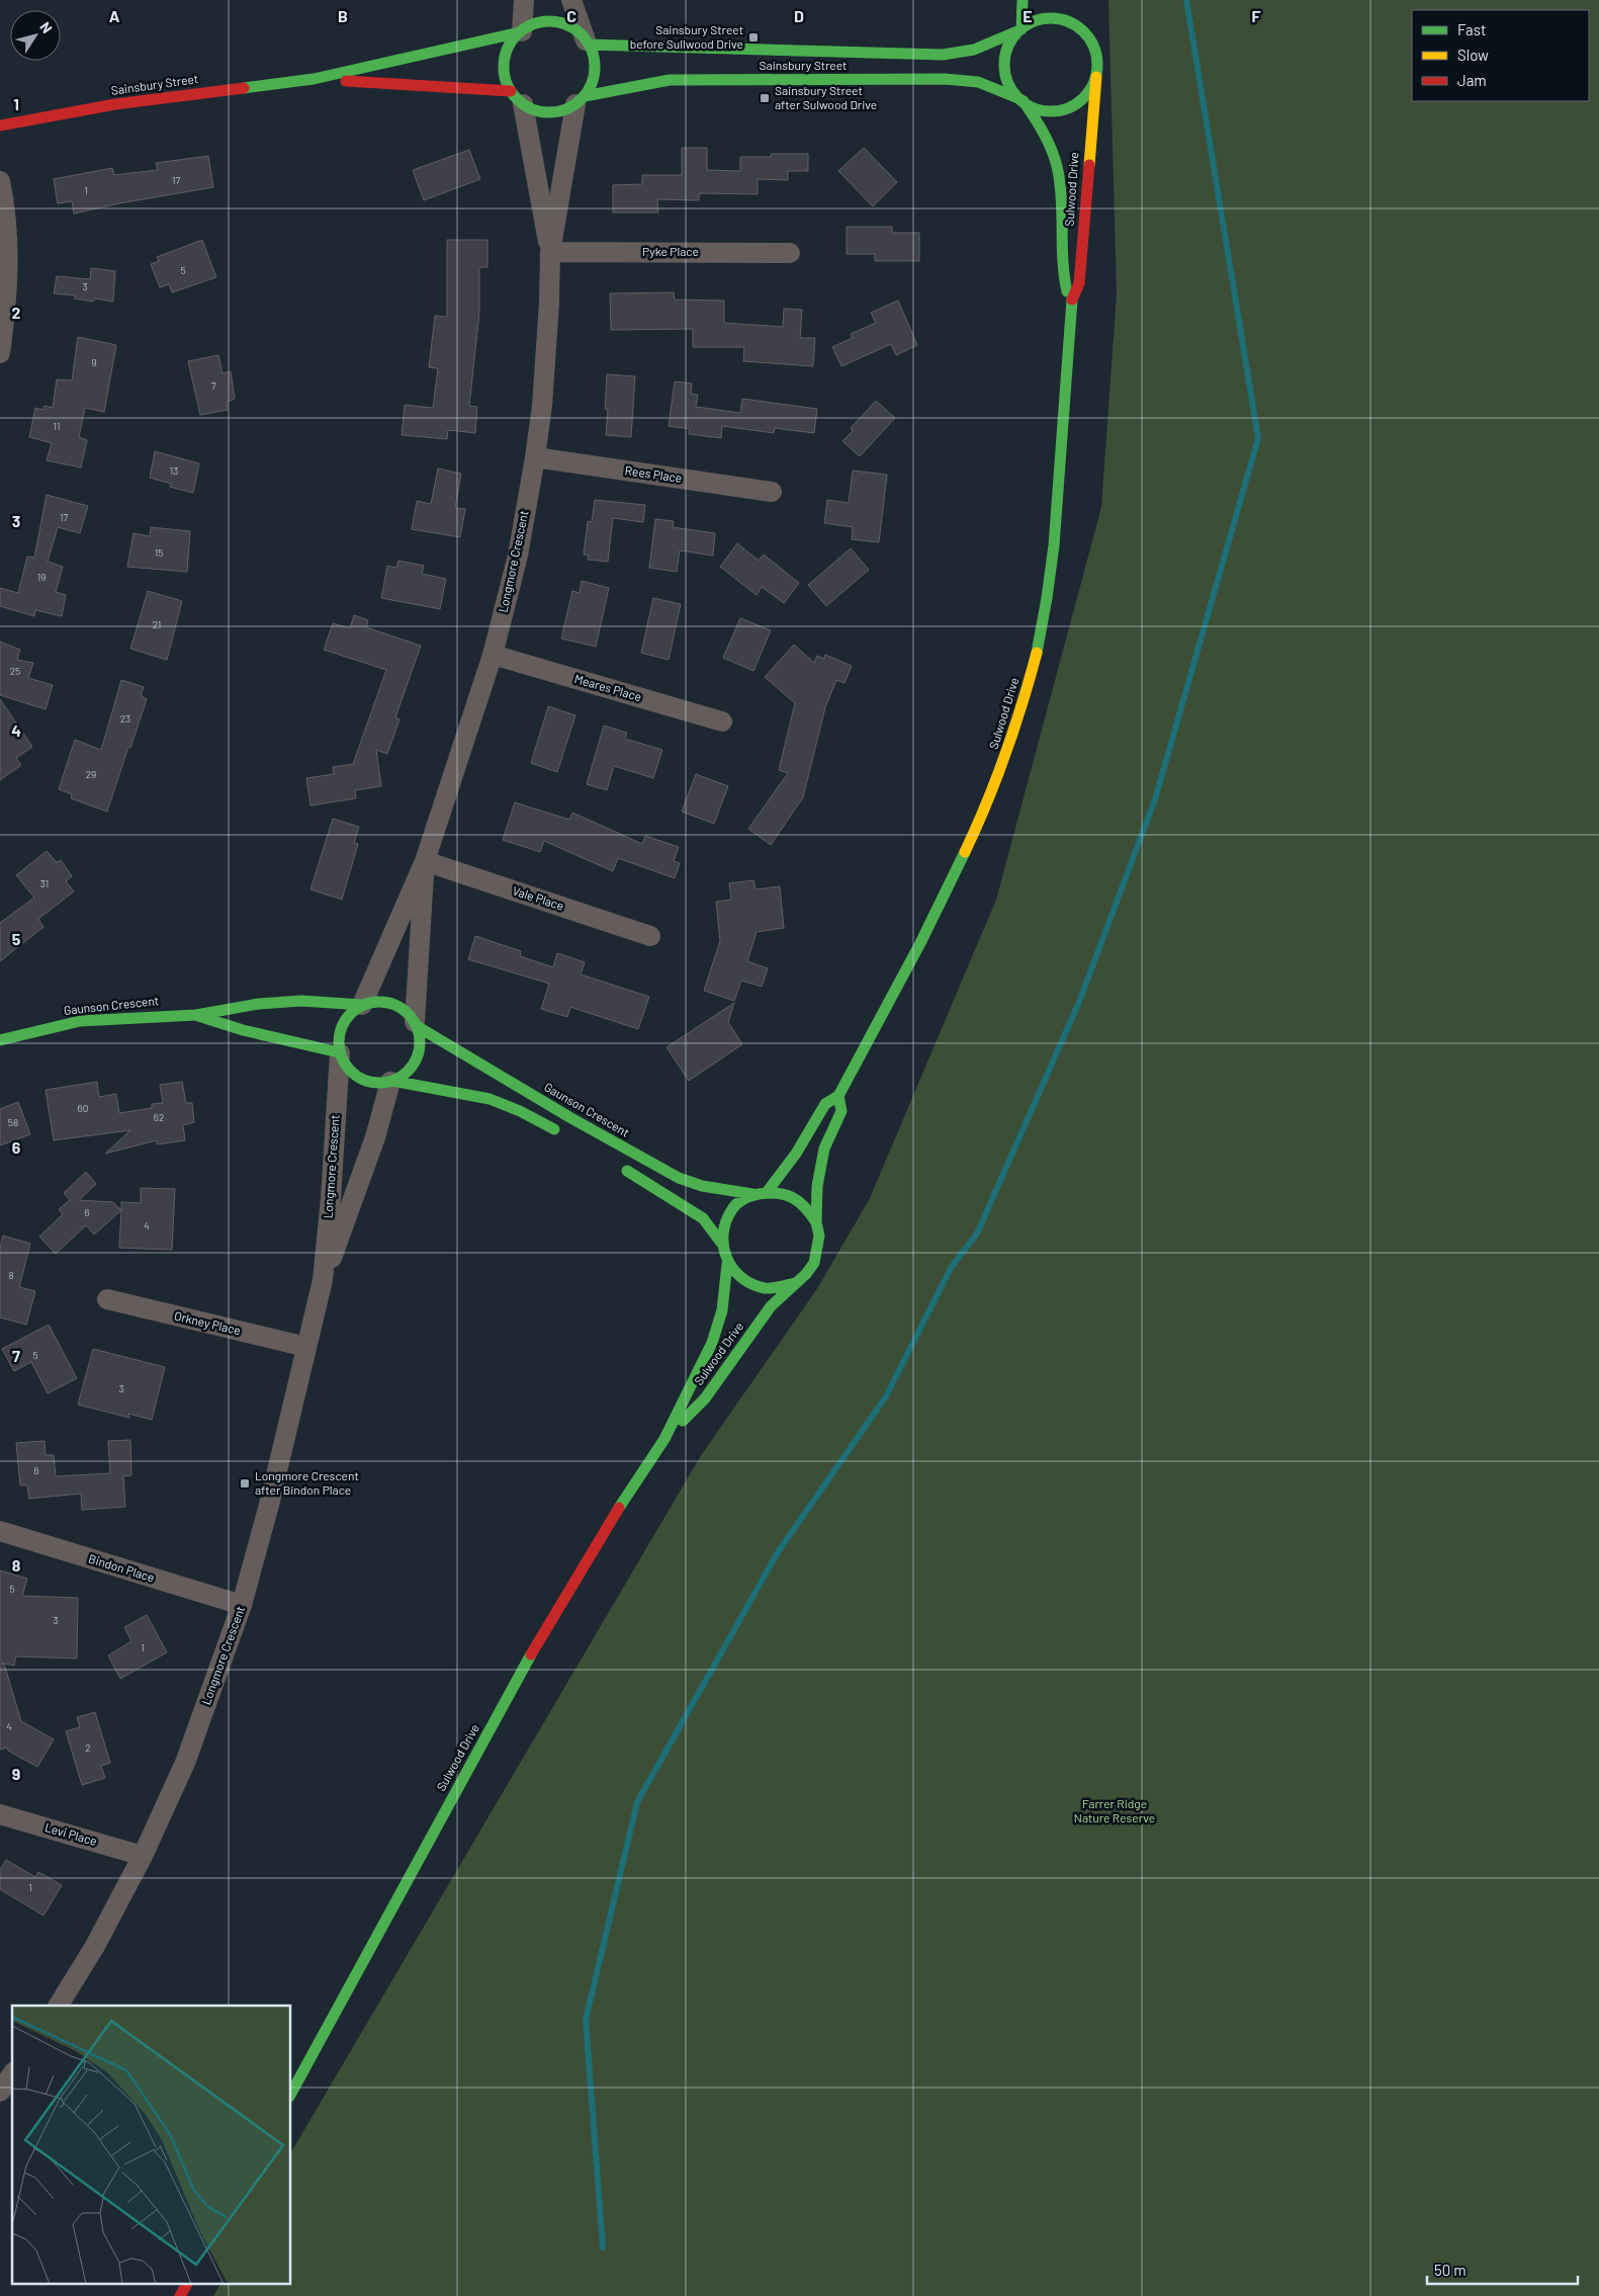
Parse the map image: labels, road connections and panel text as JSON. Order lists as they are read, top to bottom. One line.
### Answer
{"streets":{"main road":["Sainsbury Street","Sulwood Drive","Gaunson Crescent"],"street":["Pyke Place","Rees Place","Longmore Crescent","Meares Place","Vale Place","Orkney Place","Bindon Place","Levi Place"]},"crossings":[["Sainsbury Street","Sulwood Drive"],["Sainsbury Street","Longmore Crescent"],["Sulwood Drive","Gaunson Crescent"],["Pyke Place","Longmore Crescent"],["Rees Place","Longmore Crescent"],["Longmore Crescent","Meares Place"],["Longmore Crescent","Vale Place"],["Longmore Crescent","Gaunson Crescent"],["Longmore Crescent","Orkney Place"],["Longmore Crescent","Bindon Place"],["Longmore Crescent","Levi Place"]],"parks":["Farrer Ridge Nature Reserve"],"places":{"transit":["Sainsbury Street before Sullwood Drive","Sainsbury Street after Sulwood Drive","Longmore Crescent after Bindon Place"]},"house_numbers":["17","1","5","3","9","7","11","13","17","15","19","21","25","23","29","31","60","62","58","6","4","8","5","3","6","5","3","1","4","2","1"],"legend":["Fast","Slow","Jam"],"scale_bar":"50 m","north":"top right","grid":{"columns":["A","B","C","D","E","F"],"rows":["1","2","3","4","5","6","7","8","9"]}}
